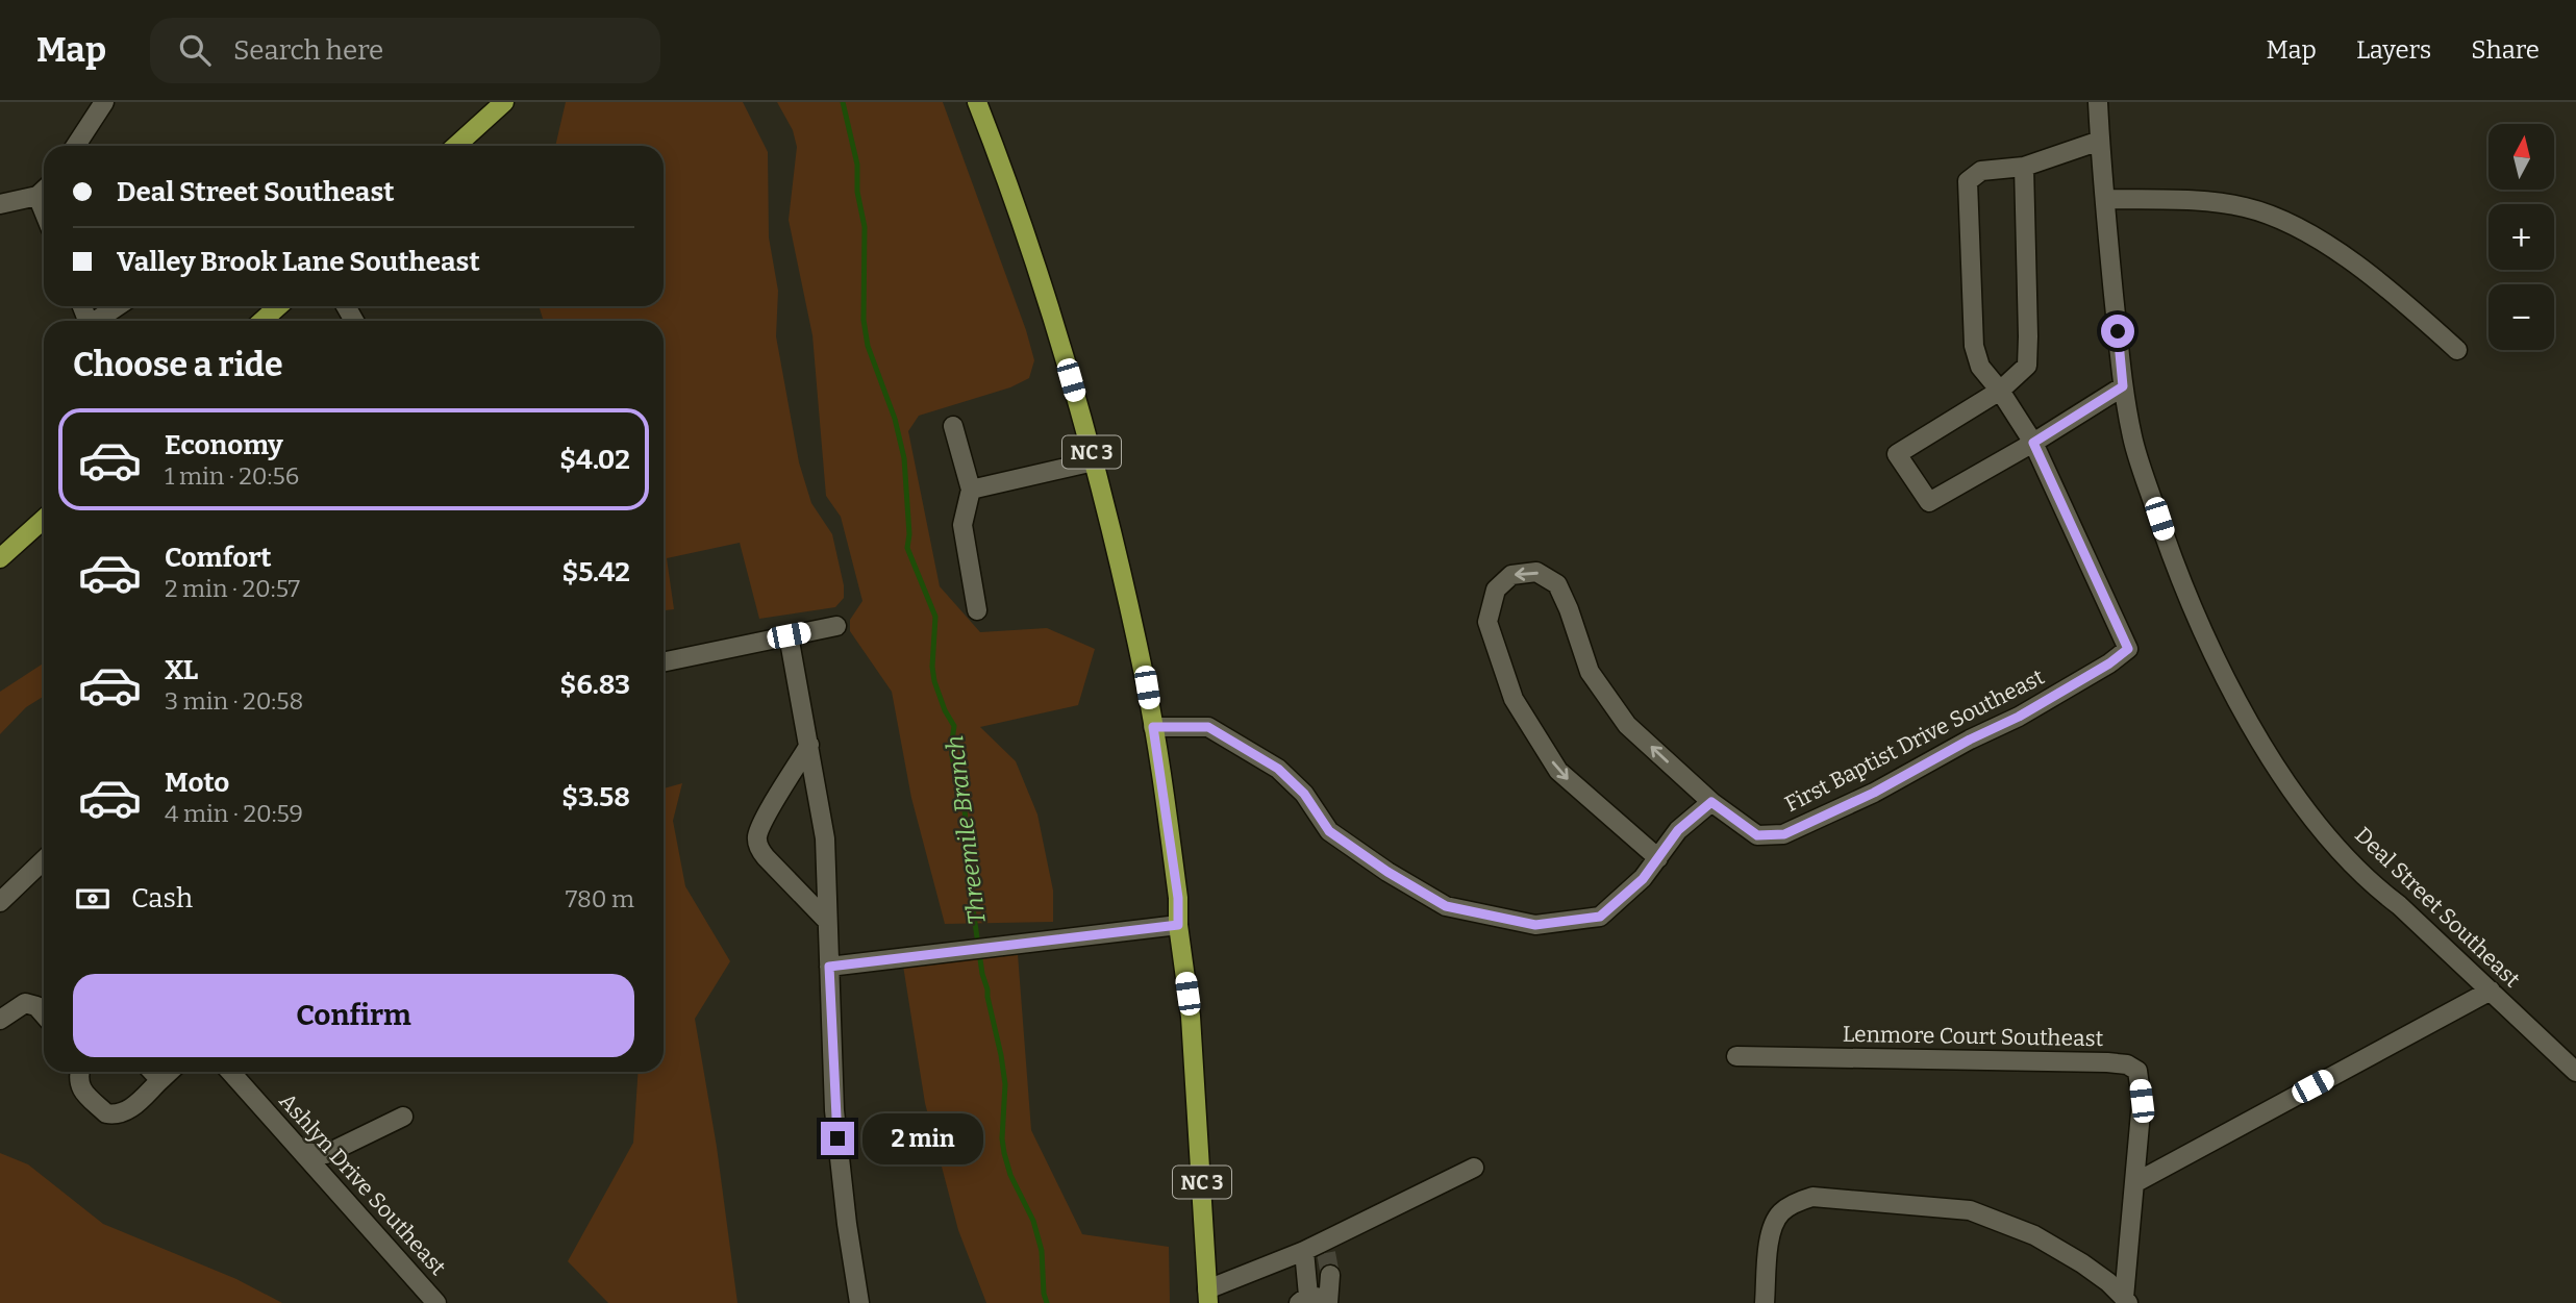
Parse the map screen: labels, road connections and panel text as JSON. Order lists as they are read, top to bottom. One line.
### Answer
{"streets":{"main road":["NC 3"],"street":["First Baptist Drive Southeast","Deal Street Southeast","Lenmore Court Southeast","Ashlyn Drive Southeast"]},"water":["Threemile Branch"],"north":"top","page":{"header":"Map","search":"Search here","nav":["Map","Layers","Share"],"map_buttons":["+","−"],"banner":["Deal Street Southeast","Valley Brook Lane Southeast"],"heading":"Choose a ride","list":[{"name":"Economy","note":"1 min · 20:56","value":"$4.02"},{"name":"Comfort","note":"2 min · 20:57","value":"$5.42"},{"name":"XL","note":"3 min · 20:58","value":"$6.83"},{"name":"Moto","note":"4 min · 20:59","value":"$3.58"}],"pay":["Cash","780 m"],"buttons":"Confirm","bubble":"2 min"}}
